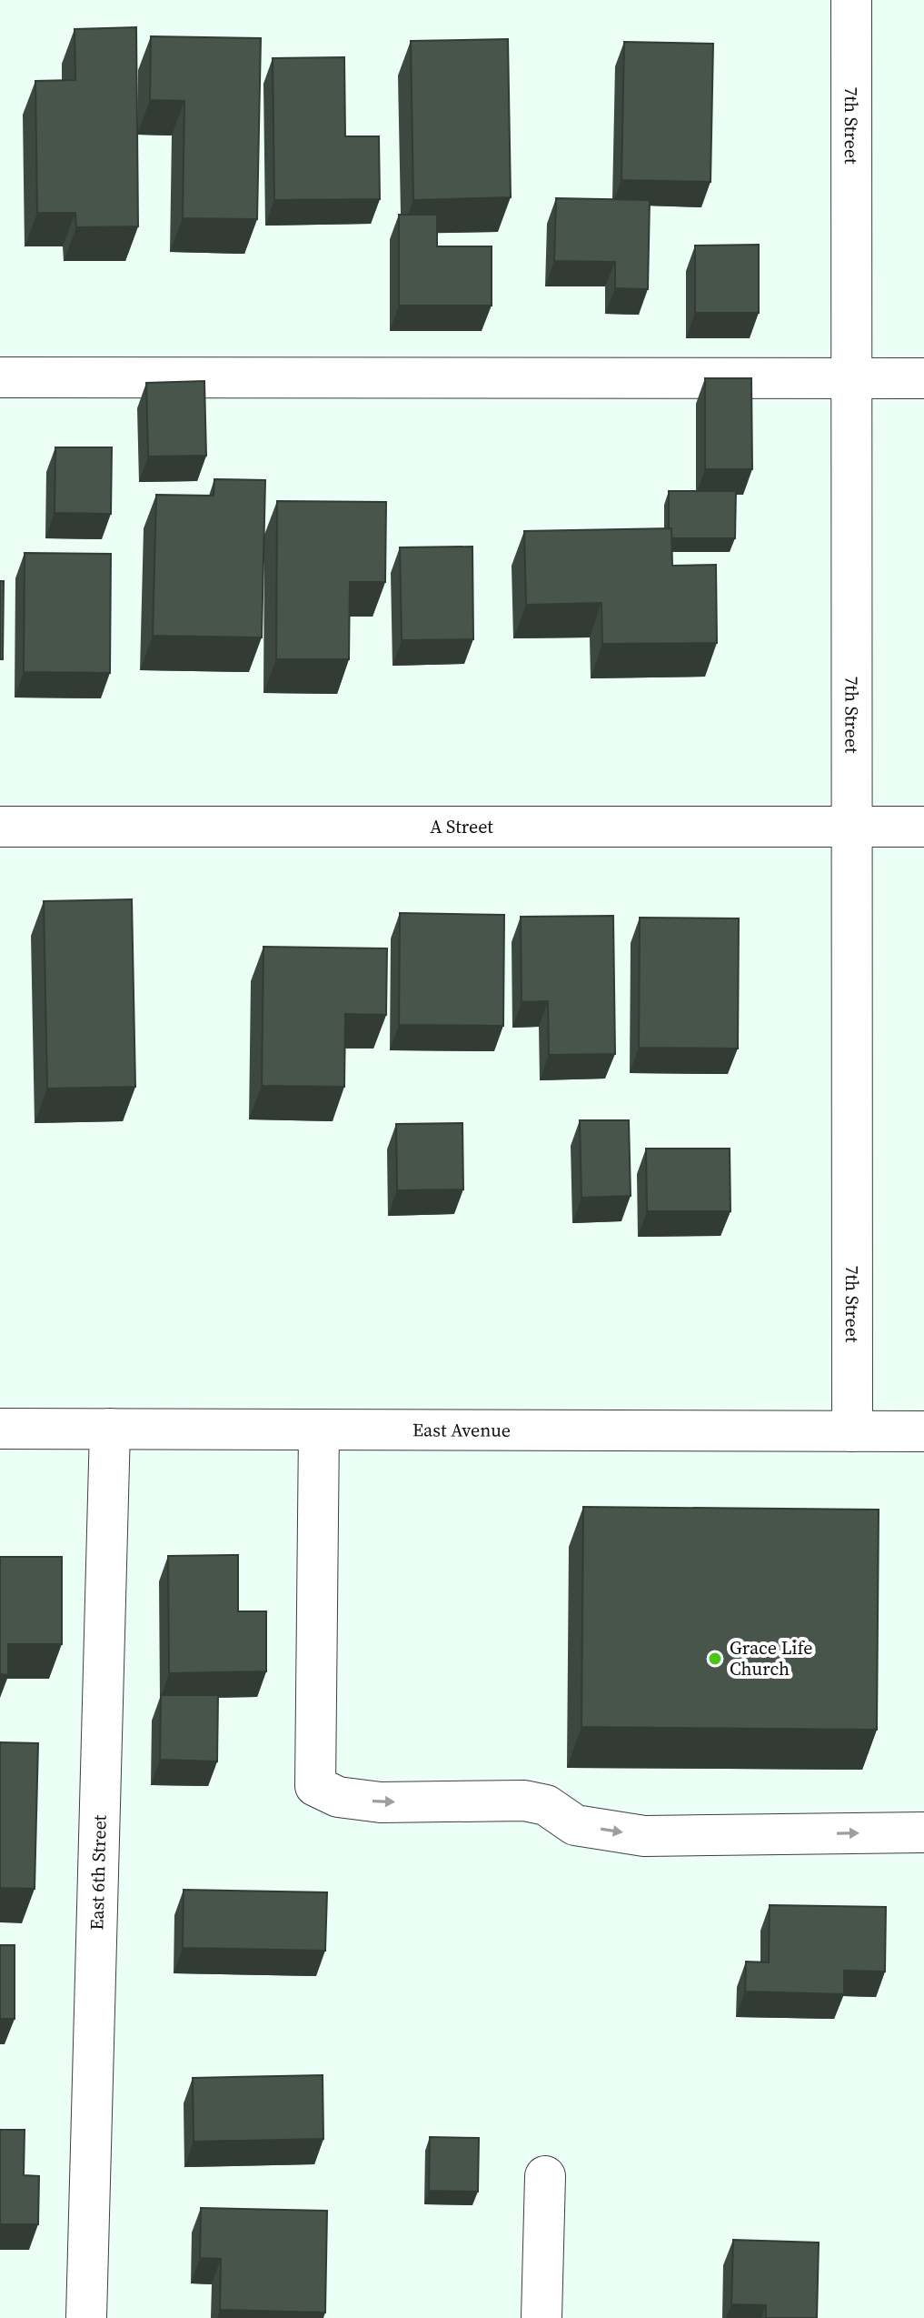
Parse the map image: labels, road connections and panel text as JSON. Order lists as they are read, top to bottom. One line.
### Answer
{"streets":{"street":["7th Street","A Street","East Avenue","East 6th Street"]},"crossings":[["7th Street","A Street"],["7th Street","East Avenue"],["East Avenue","East 6th Street"]],"places":["Grace Life Church"]}
